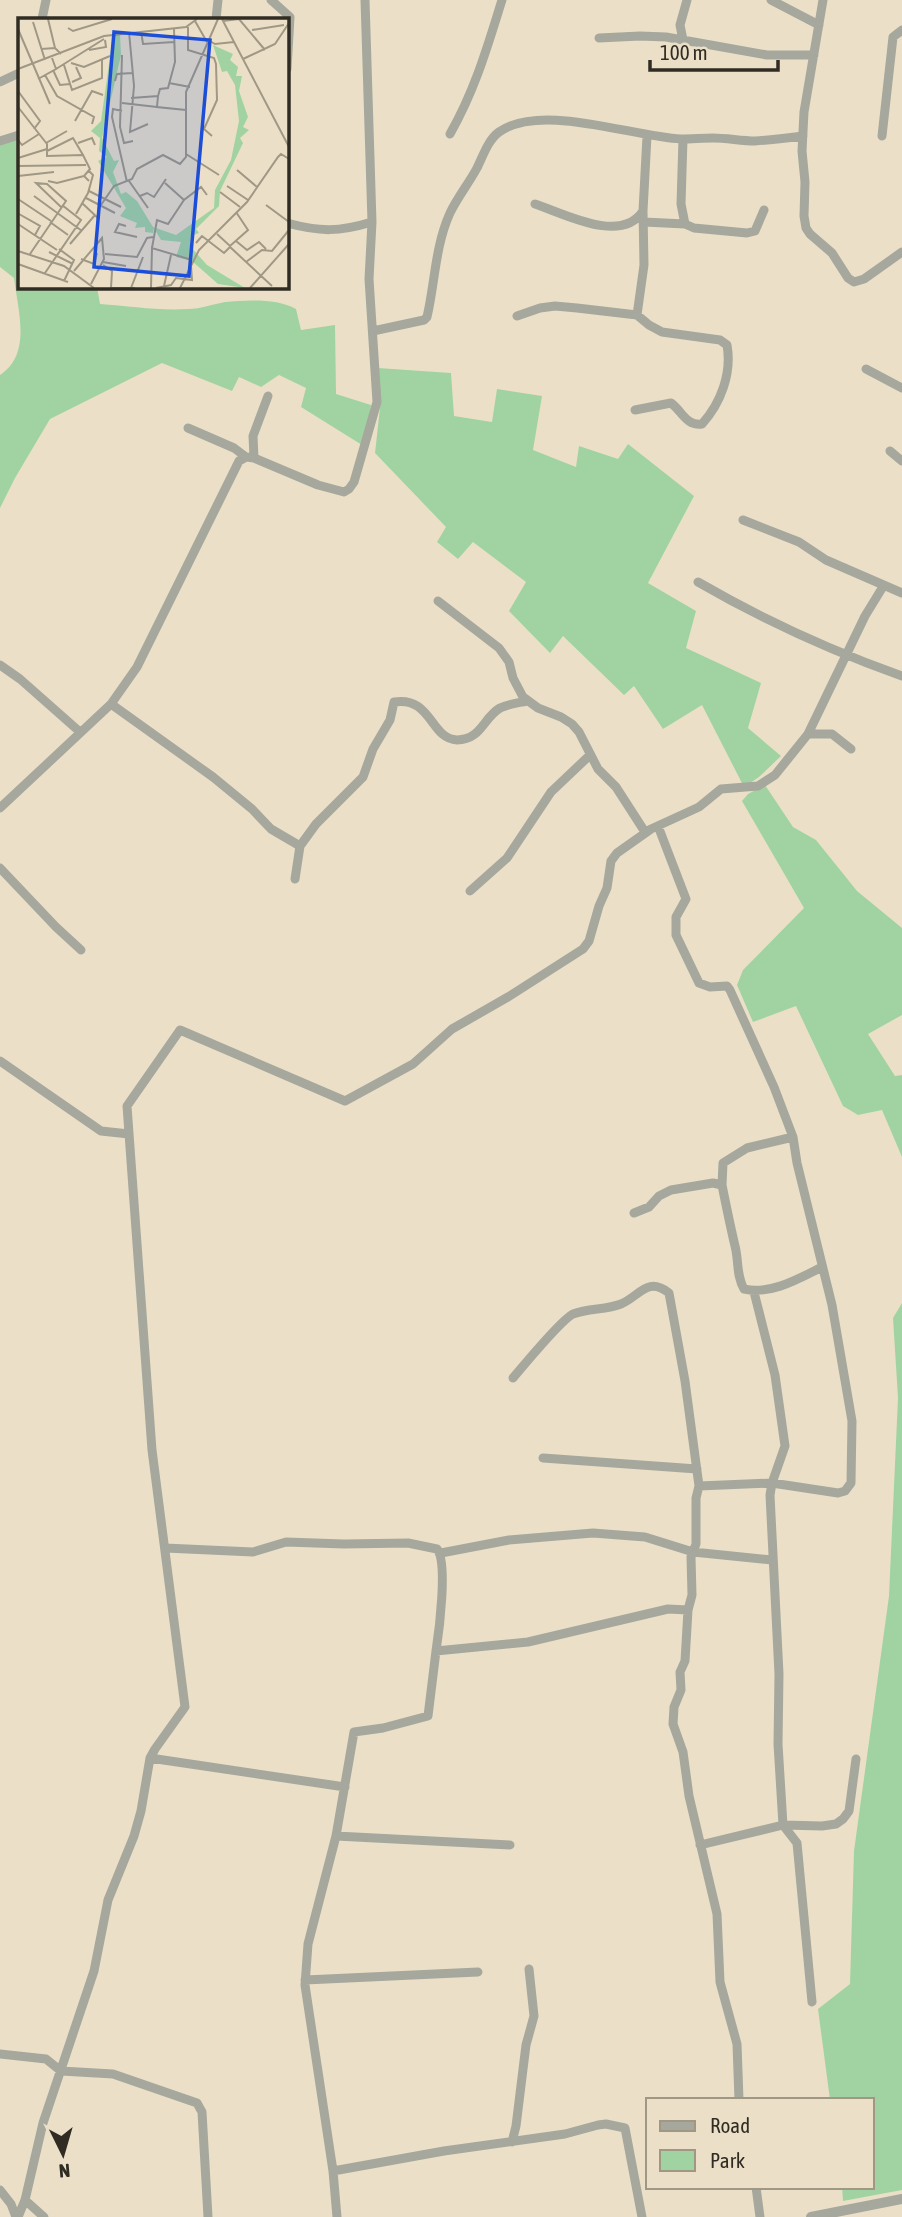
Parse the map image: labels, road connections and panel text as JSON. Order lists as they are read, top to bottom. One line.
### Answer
{"legend":["Road","Park"],"scale_bar":"100 m","north":"bottom"}
